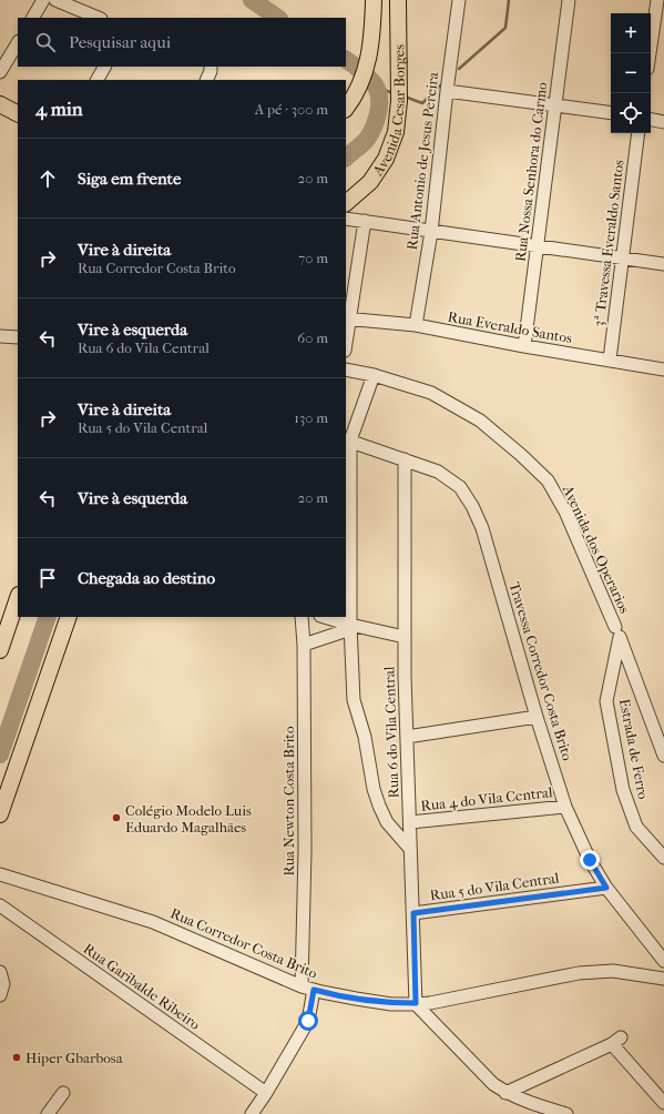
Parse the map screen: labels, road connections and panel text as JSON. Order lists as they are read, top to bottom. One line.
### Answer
{"streets":{"main road":["Avenida Cesar Borges"],"street":["Rua Antonio de Jesus Pereira","Rua Nossa Senhora do Carmo","3ª Travessa Everaldo Santos","Rua Everaldo Santos","Avenida dos Operarios","Travessa Corredor Costa Brito","Rua 6 do Vila Central","Estrada de Ferro","Rua 4 do Vila Central","Rua Newton Costa Brito","Rua 5 do Vila Central","Rua Corredor Costa Brito","Rua Garibalde Ribeiro"]},"crossings":[["Rua Antonio de Jesus Pereira","Rua Everaldo Santos"],["Rua Nossa Senhora do Carmo","Rua Everaldo Santos"],["3ª Travessa Everaldo Santos","Rua Everaldo Santos"],["Avenida dos Operarios","Estrada de Ferro"],["Travessa Corredor Costa Brito","Rua 6 do Vila Central"],["Travessa Corredor Costa Brito","Rua 4 do Vila Central"],["Travessa Corredor Costa Brito","Rua 5 do Vila Central"],["Rua 6 do Vila Central","Rua 4 do Vila Central"],["Rua 6 do Vila Central","Rua 5 do Vila Central"],["Rua 6 do Vila Central","Rua Corredor Costa Brito"],["Rua Newton Costa Brito","Rua Corredor Costa Brito"],["Rua Newton Costa Brito","Rua Garibalde Ribeiro"]],"places":["Colégio Modelo Luis Eduardo Magalhães","Hiper Gbarbosa"],"page":{"map_buttons":["+","−"],"search":"Pesquisar aqui","heading":["4 min","A pé · 300 m"],"list":[["Siga em frente","20 m"],["Vire à direita","Rua Corredor Costa Brito","70 m"],["Vire à esquerda","Rua 6 do Vila Central","60 m"],["Vire à direita","Rua 5 do Vila Central","130 m"],["Vire à esquerda","20 m"],"Chegada ao destino"]}}
